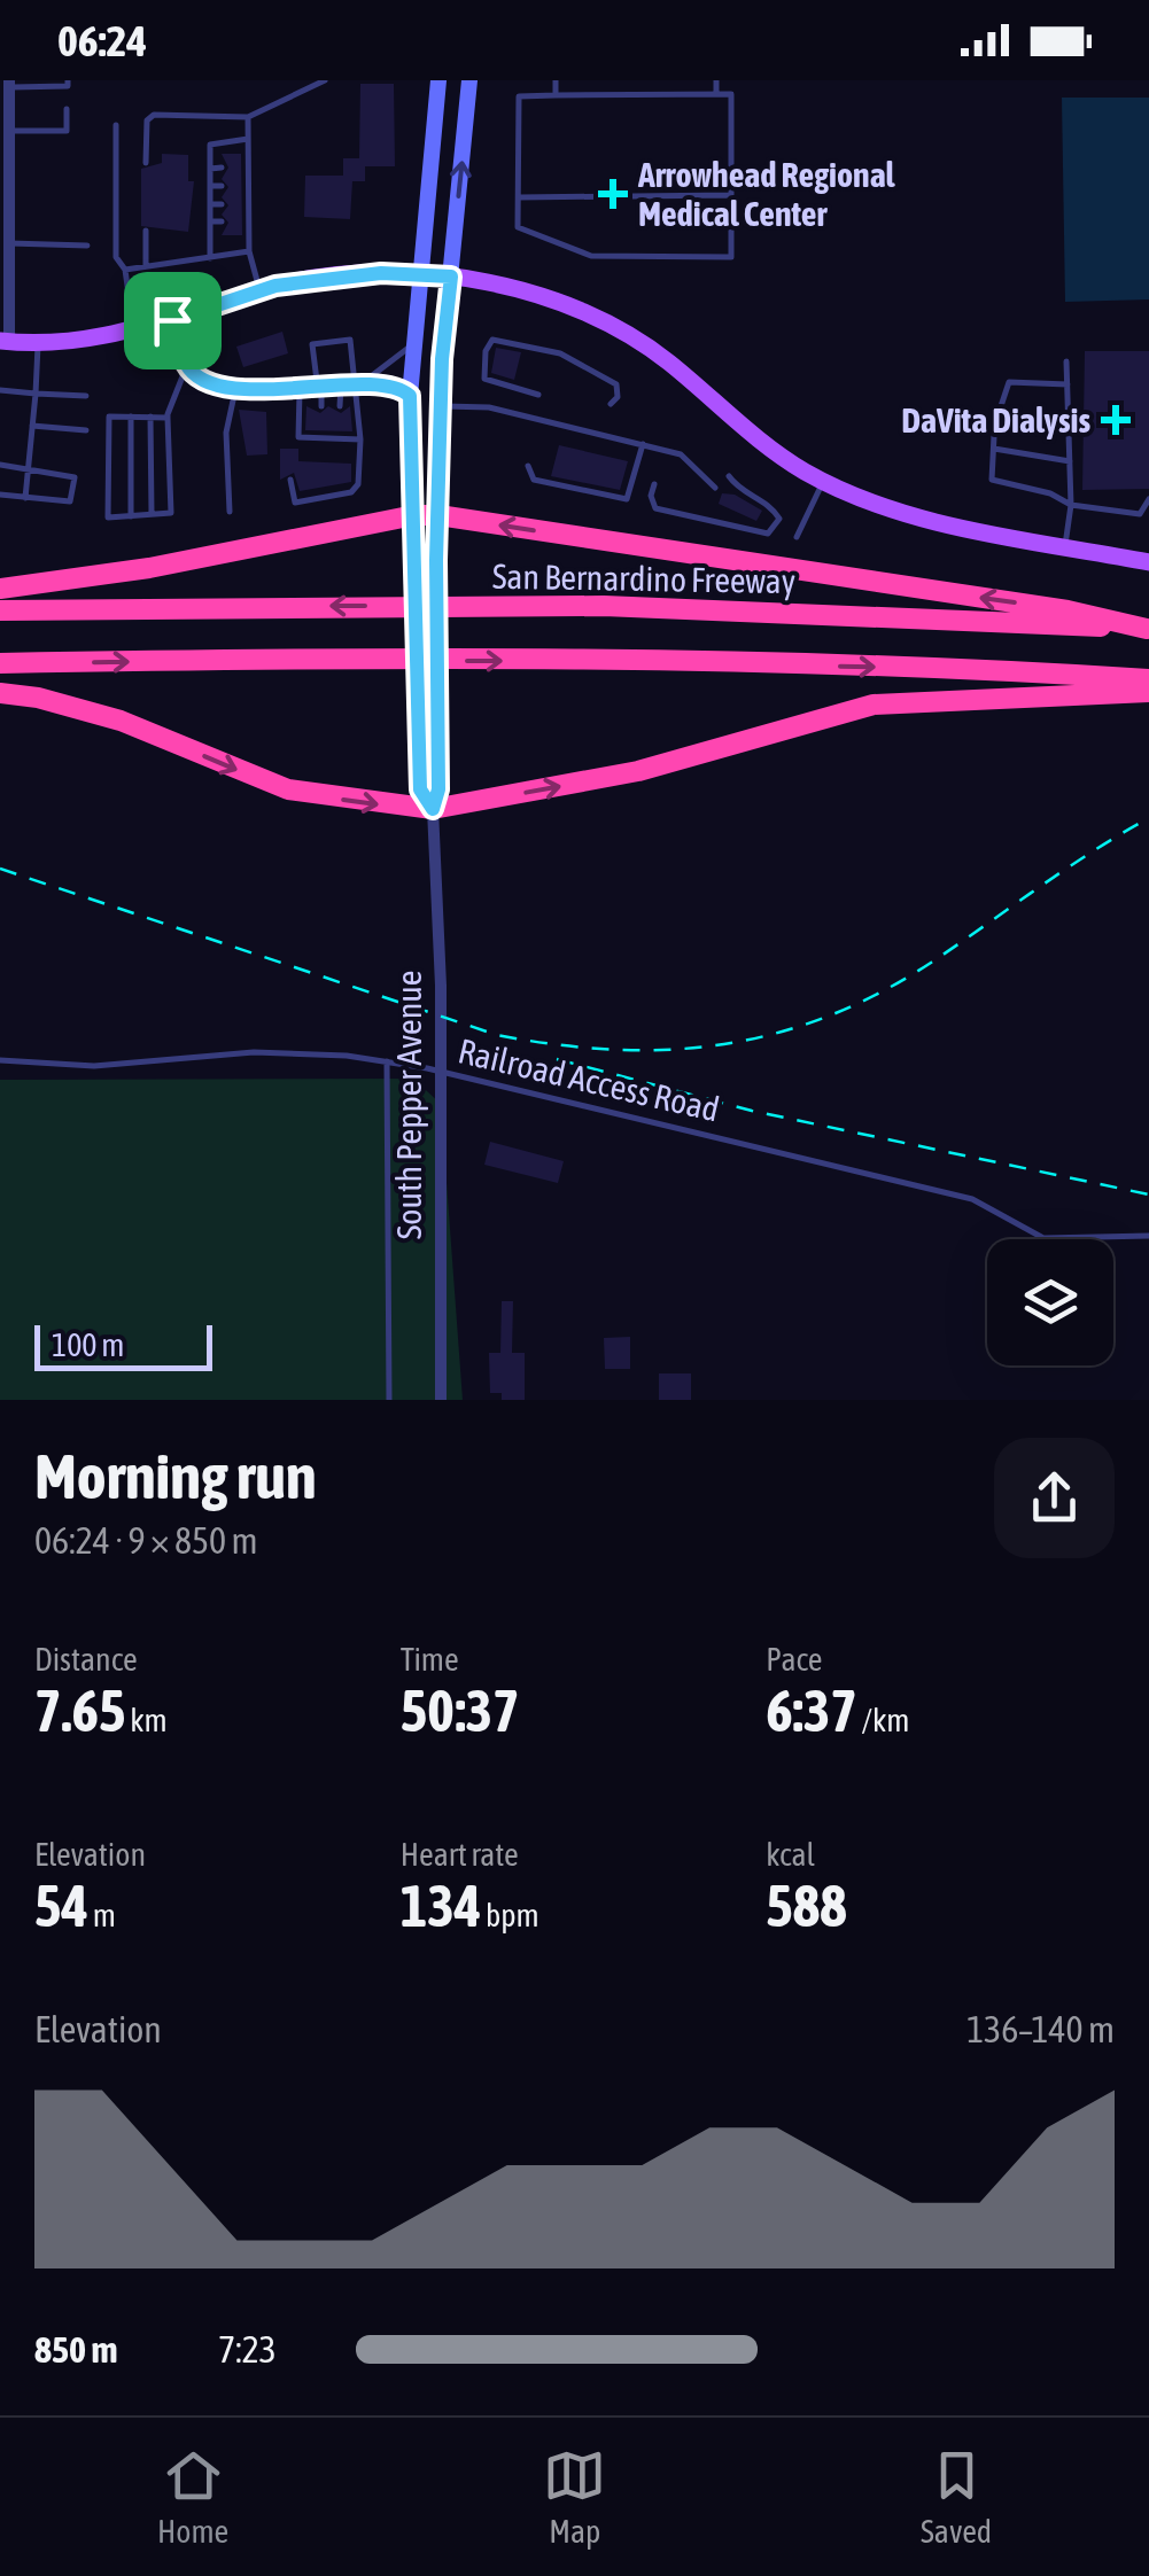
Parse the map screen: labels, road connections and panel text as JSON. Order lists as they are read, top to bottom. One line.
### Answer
{"streets":{"highway":["San Bernardino Freeway"],"main road":["South Pepper Avenue"],"lane":["Railroad Access Road"]},"places":{"health":["Arrowhead Regional Medical Center","DaVita Dialysis"]},"scale_bar":"100 m","page":{"status":"06:24","scale":"100 m","heading":["Morning run","06:24 · 9 × 850 m"],"stats":[["Distance","7.65 km"],["Time","50:37"],["Pace","6:37 /km"],["Elevation","54 m"],["Heart rate","134 bpm"],["kcal","588"]],"chart":["Elevation","136–140 m"],"list":[{"name":"850 m","note":"7:23"}],"tabs":["Home","Map","Saved"]}}
